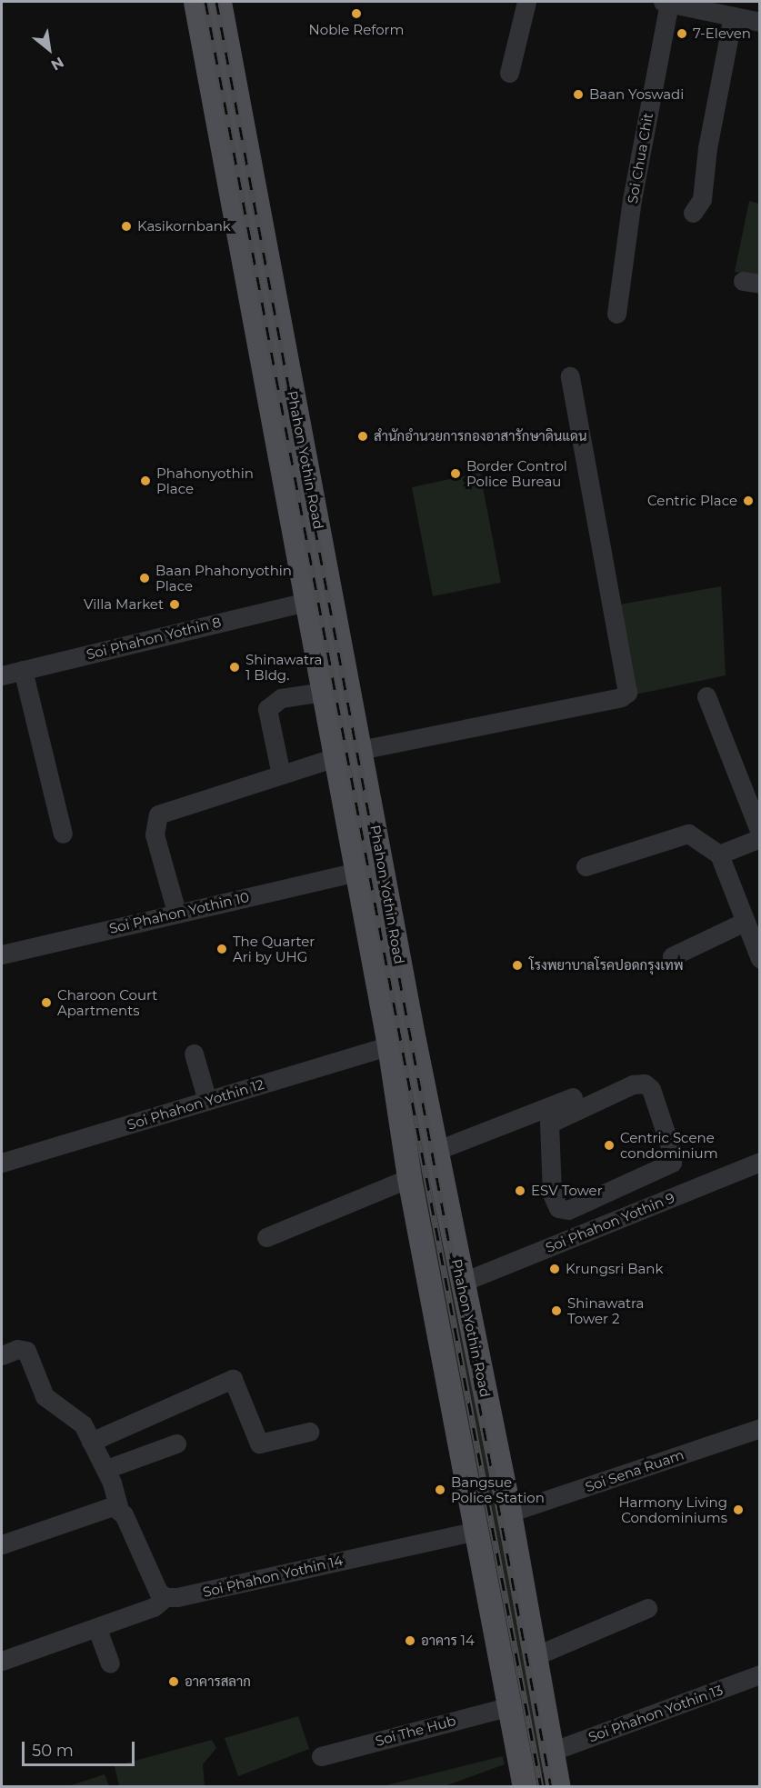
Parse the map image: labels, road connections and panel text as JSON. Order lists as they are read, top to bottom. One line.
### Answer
{"streets":{"main road":["Phahon Yothin Road"],"street":["Soi Chua Chit","Soi Phahon Yothin 8","Soi Phahon Yothin 10","Soi Phahon Yothin 12","Soi Phahon Yothin 9","Soi Sena Ruam","Soi Phahon Yothin 14","Soi Phahon Yothin 13","Soi The Hub"]},"crossings":[["Phahon Yothin Road","Soi Phahon Yothin 8"],["Phahon Yothin Road","Soi Phahon Yothin 10"],["Phahon Yothin Road","Soi Phahon Yothin 12"],["Phahon Yothin Road","Soi Phahon Yothin 9"],["Phahon Yothin Road","Soi Sena Ruam"],["Phahon Yothin Road","Soi Phahon Yothin 14"],["Phahon Yothin Road","Soi Phahon Yothin 13"],["Phahon Yothin Road","Soi The Hub"]],"places":["Noble Reform","7-Eleven","Baan Yoswadi","Kasikornbank","สำนักอำนวยการกองอาสารักษาดินแดน","Border Control Police Bureau","Phahonyothin Place","Centric Place","Baan Phahonyothin Place","Villa Market","Shinawatra 1 Bldg.","The Quarter Ari by UHG","โรงพยาบาลโรคปอดกรุงเทพ","Charoon Court Apartments","Centric Scene condominium","ESV Tower","Krungsri Bank","Shinawatra Tower 2","Bangsue Police Station","Harmony Living Condominiums","อาคาร 14","อาคารสลาก"],"scale_bar":"50 m","north":"bottom right"}
